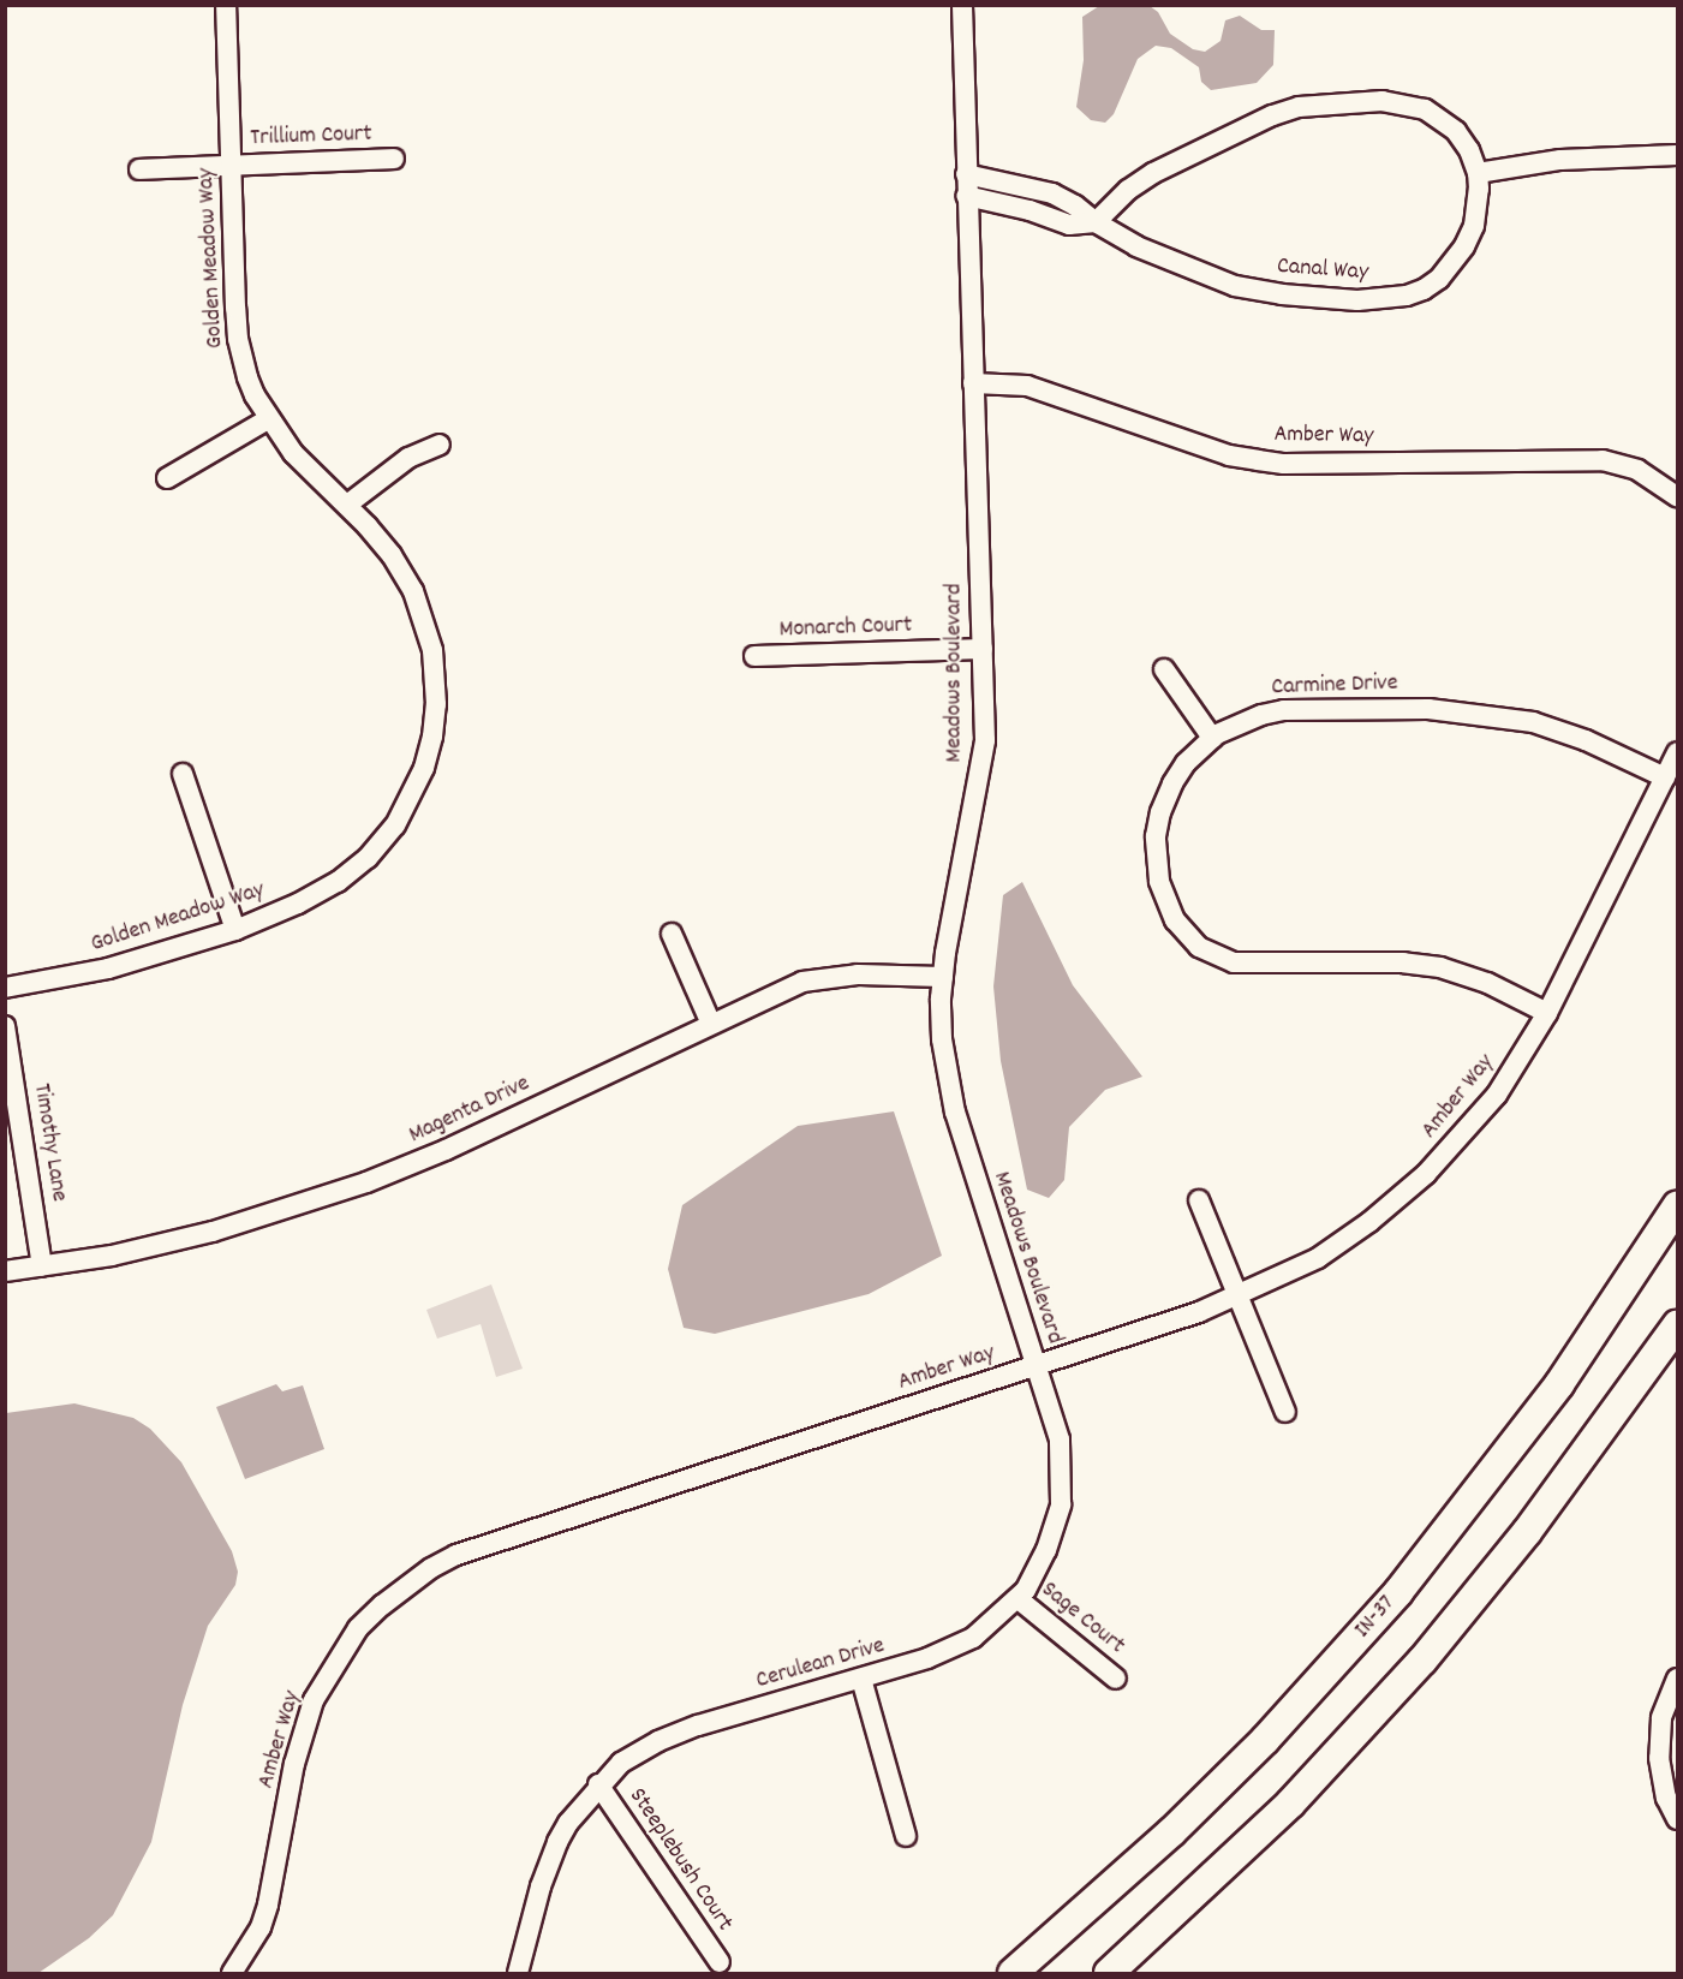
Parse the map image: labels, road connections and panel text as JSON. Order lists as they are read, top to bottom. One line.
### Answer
{"streets":{"highway":["IN-37"],"street":["Trillium Court","Golden Meadow Way","Canal Way","Amber Way","Monarch Court","Meadows Boulevard","Carmine Drive","Magenta Drive","Timothy Lane","Sage Court","Cerulean Drive","Steeplebush Court"]},"crossings":[["Trillium Court","Golden Meadow Way"],["Canal Way","Meadows Boulevard"],["Amber Way","Meadows Boulevard"],["Amber Way","Carmine Drive"],["Amber Way","Cerulean Drive"],["Monarch Court","Meadows Boulevard"],["Meadows Boulevard","Magenta Drive"],["Meadows Boulevard","Cerulean Drive"],["Magenta Drive","Timothy Lane"],["Sage Court","Cerulean Drive"],["Cerulean Drive","Steeplebush Court"]]}
